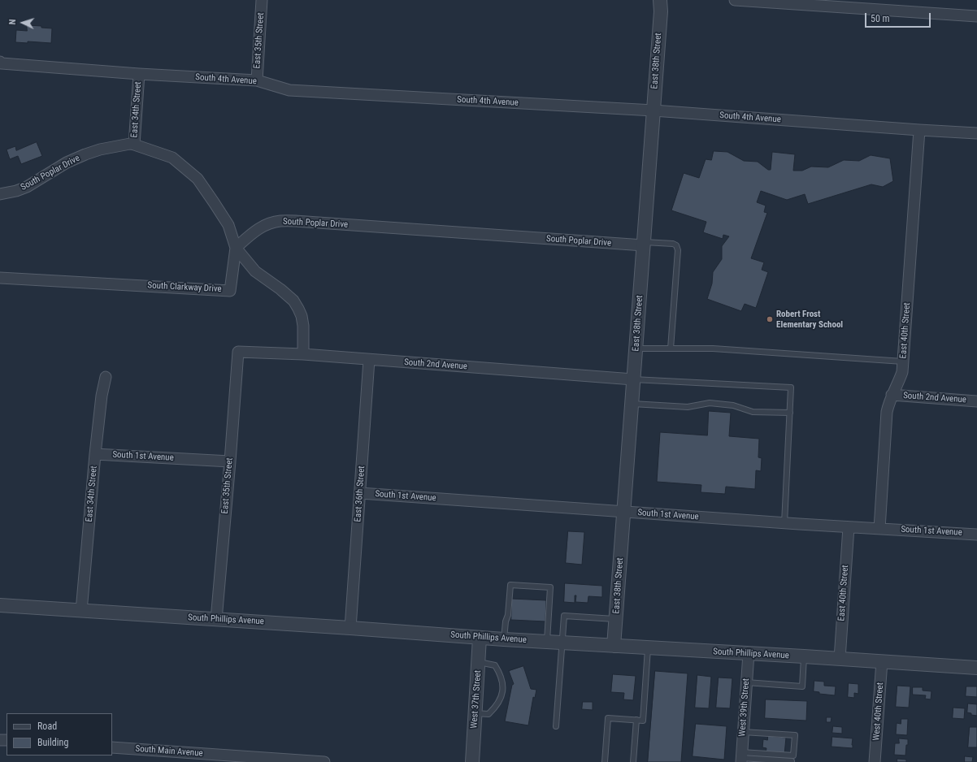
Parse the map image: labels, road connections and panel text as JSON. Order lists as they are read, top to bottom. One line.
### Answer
{"streets":{"street":["East 35th Street","East 38th Street","South 4th Avenue","East 34th Street","South Poplar Drive","South Clarkway Drive","East 40th Street","South 2nd Avenue","South 1st Avenue","East 36th Street","South Phillips Avenue","West 37th Street","West 39th Street","West 40th Street","South Main Avenue"]},"crossings":[["East 35th Street","South 4th Avenue"],["East 35th Street","South 2nd Avenue"],["East 35th Street","South 1st Avenue"],["East 35th Street","South Phillips Avenue"],["East 38th Street","South 4th Avenue"],["East 38th Street","South Poplar Drive"],["East 38th Street","South 2nd Avenue"],["East 38th Street","South 1st Avenue"],["East 38th Street","South Phillips Avenue"],["South 4th Avenue","East 34th Street"],["South 4th Avenue","East 40th Street"],["East 34th Street","South Poplar Drive"],["East 34th Street","South 1st Avenue"],["East 34th Street","South Phillips Avenue"],["South Poplar Drive","South Clarkway Drive"],["East 40th Street","South 2nd Avenue"],["East 40th Street","South 1st Avenue"],["East 40th Street","South Phillips Avenue"],["South 2nd Avenue","East 36th Street"],["South 1st Avenue","East 36th Street"],["East 36th Street","South Phillips Avenue"],["South Phillips Avenue","West 37th Street"],["South Phillips Avenue","West 39th Street"],["South Phillips Avenue","West 40th Street"]],"places":["Robert Frost Elementary School"],"legend":["Road","Building"],"scale_bar":"50 m","north":"left"}
